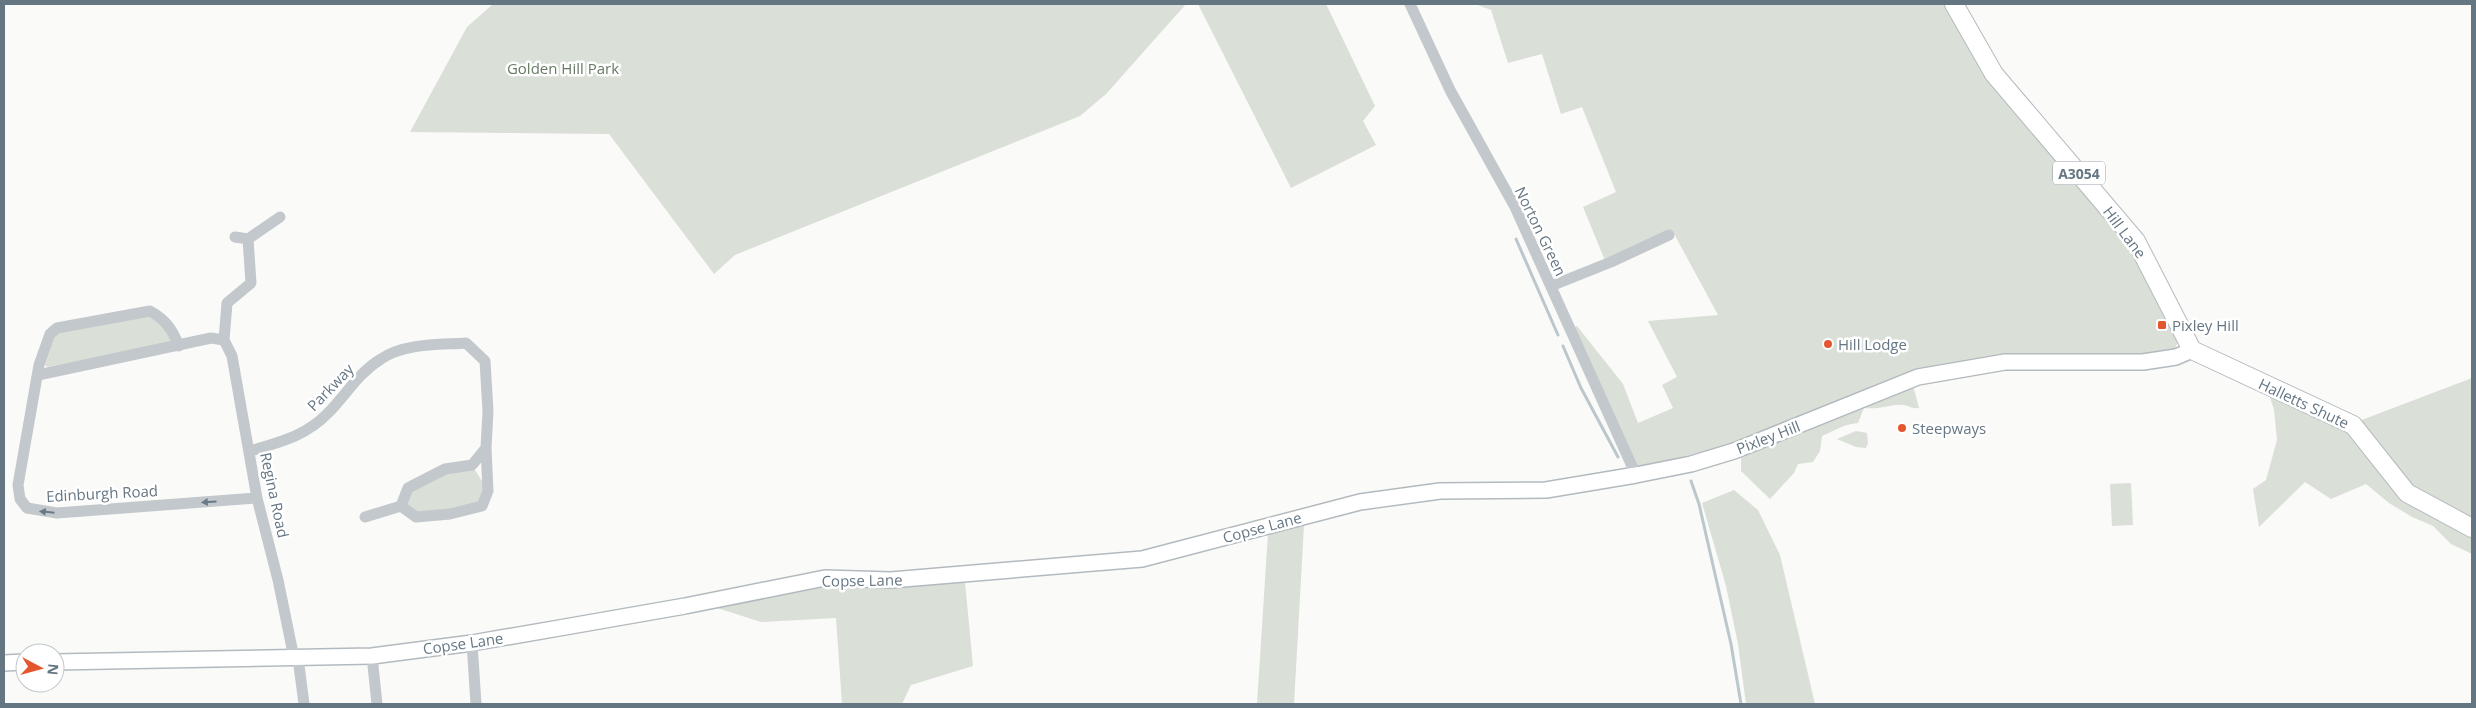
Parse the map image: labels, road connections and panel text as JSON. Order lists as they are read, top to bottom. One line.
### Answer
{"streets":{"main road":["A3054","Hill Lane","Halletts Shute"],"street":["Norton Green","Parkway","Pixley Hill","Edinburgh Road","Regina Road","Copse Lane"]},"crossings":[["Norton Green","Pixley Hill"],["Norton Green","Copse Lane"],["Hill Lane","Halletts Shute"],["Hill Lane","Pixley Hill"],["Parkway","Regina Road"],["Halletts Shute","Pixley Hill"],["Pixley Hill","Copse Lane"],["Edinburgh Road","Regina Road"],["Regina Road","Copse Lane"]],"parks":["Golden Hill Park"],"places":{"transit":["Pixley Hill"],"other":["Hill Lodge","Steepways"]},"north":"right"}
